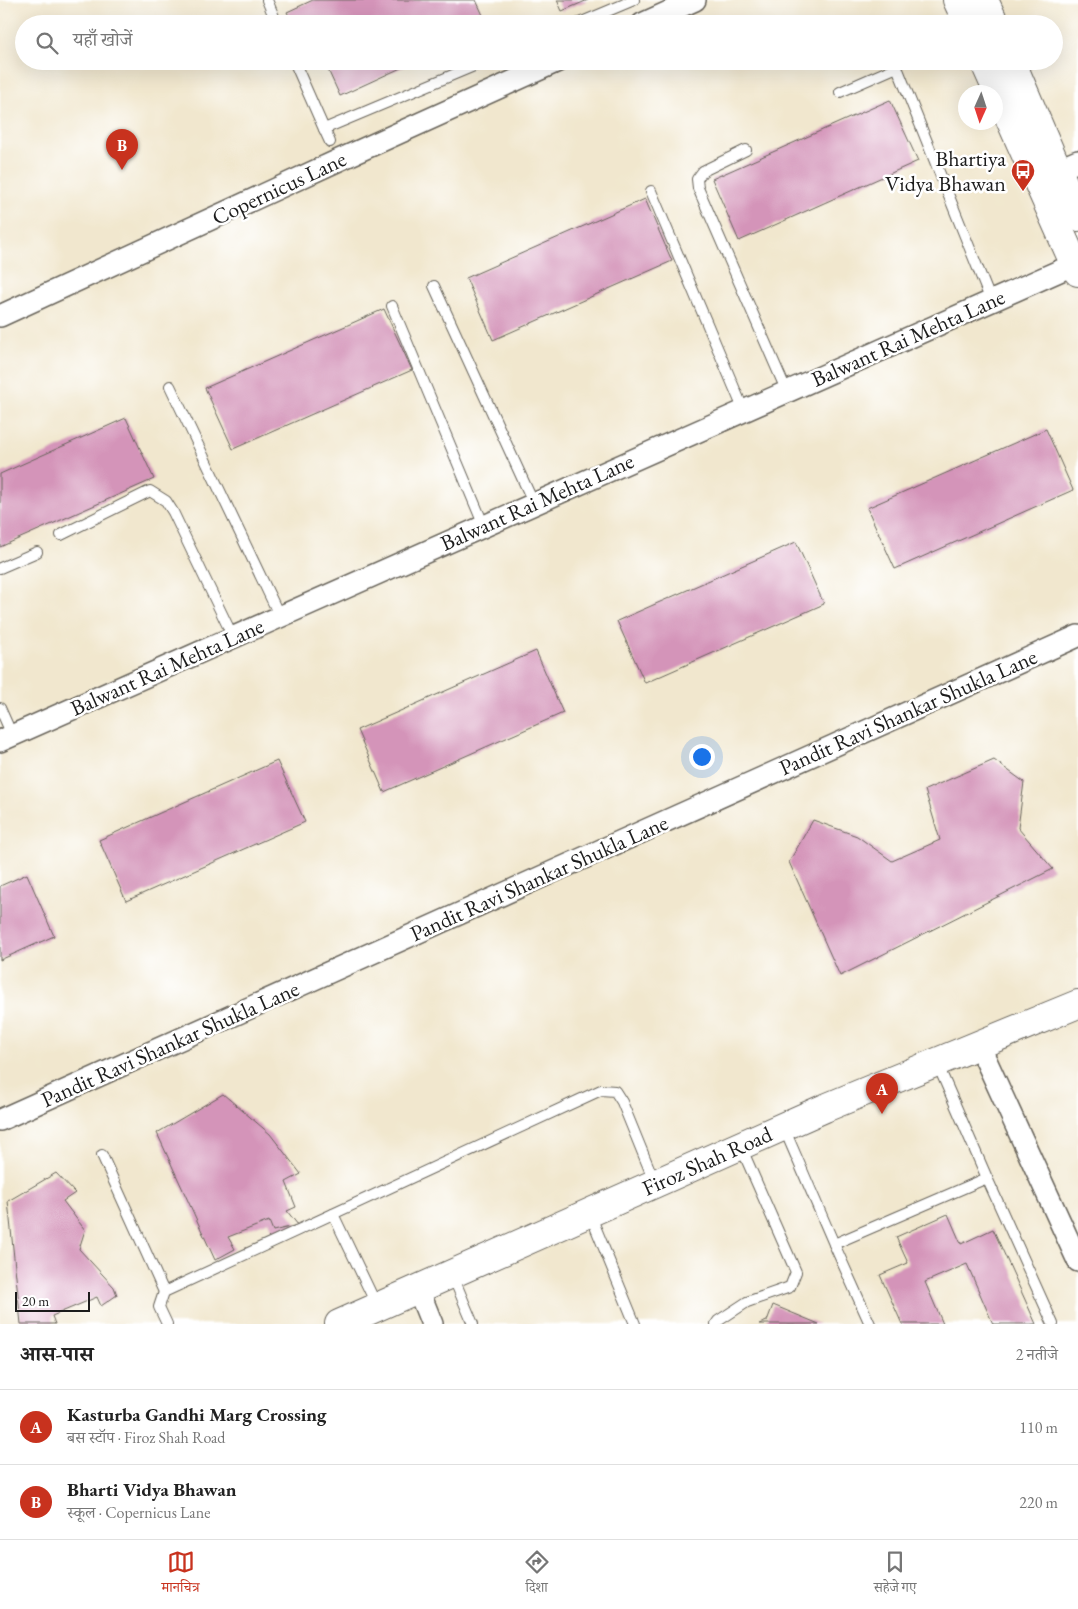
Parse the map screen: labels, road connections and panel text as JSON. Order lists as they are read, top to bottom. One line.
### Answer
{"streets":{"main road":["Firoz Shah Road"],"street":["Copernicus Lane","Balwant Rai Mehta Lane","Pandit Ravi Shankar Shukla Lane"]},"places":{"bus stop":["Bhartiya Vidya Bhawan"]},"scale_bar":"20 m","north":"bottom","page":{"search":"यहाँ खोजें","pins":["B","A"],"scale":"20 m","heading":["आस-पास","2 नतीजे"],"list":[{"mark":"A","name":"Kasturba Gandhi Marg Crossing","note":"बस स्टॉप · Firoz Shah Road","value":"110 m"},{"mark":"B","name":"Bharti Vidya Bhawan","note":"स्कूल · Copernicus Lane","value":"220 m"}],"nav":["मानचित्र","दिशा","सहेजे गए"]}}
